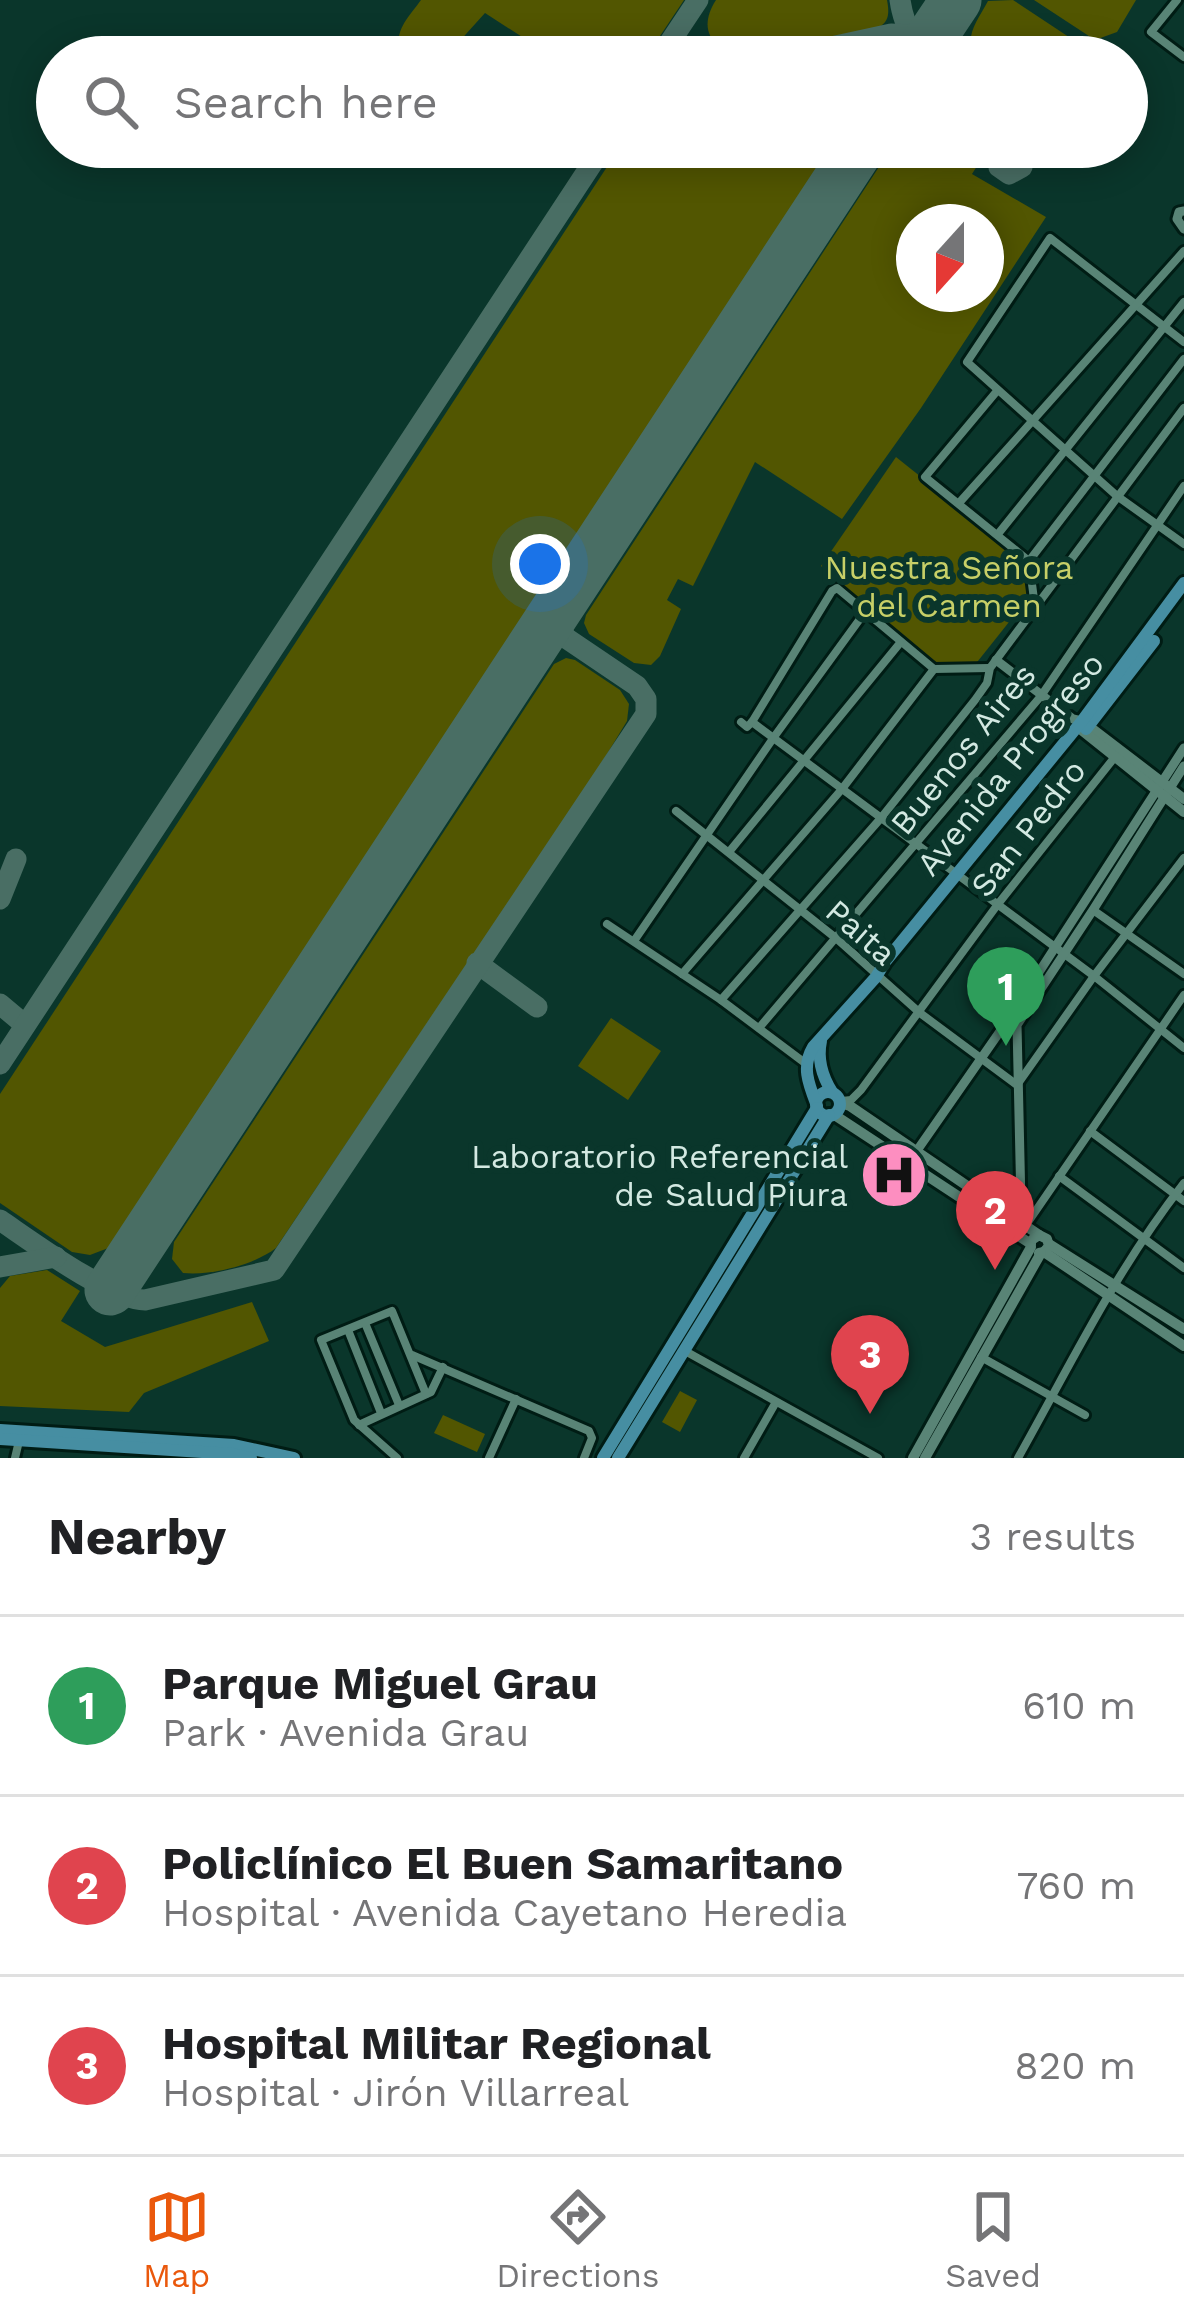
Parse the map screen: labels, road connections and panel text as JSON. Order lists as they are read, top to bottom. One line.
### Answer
{"streets":{"main road":["Avenida Progreso"],"street":["Buenos Aires","San Pedro","Paita"]},"crossings":[["Buenos Aires","Paita"],["Avenida Progreso","Paita"],["San Pedro","Paita"]],"parks":["Nuestra Señora del Carmen"],"places":{"hospital":["Laboratorio Referencial de Salud Piura"]},"north":"bottom","page":{"search":"Search here","pins":["1","2","3"],"heading":["Nearby","3 results"],"list":[{"mark":"1","name":"Parque Miguel Grau","note":"Park · Avenida Grau","value":"610 m"},{"mark":"2","name":"Policlínico El Buen Samaritano","note":"Hospital · Avenida Cayetano Heredia","value":"760 m"},{"mark":"3","name":"Hospital Militar Regional","note":"Hospital · Jirón Villarreal","value":"820 m"}],"nav":["Map","Directions","Saved"]}}
